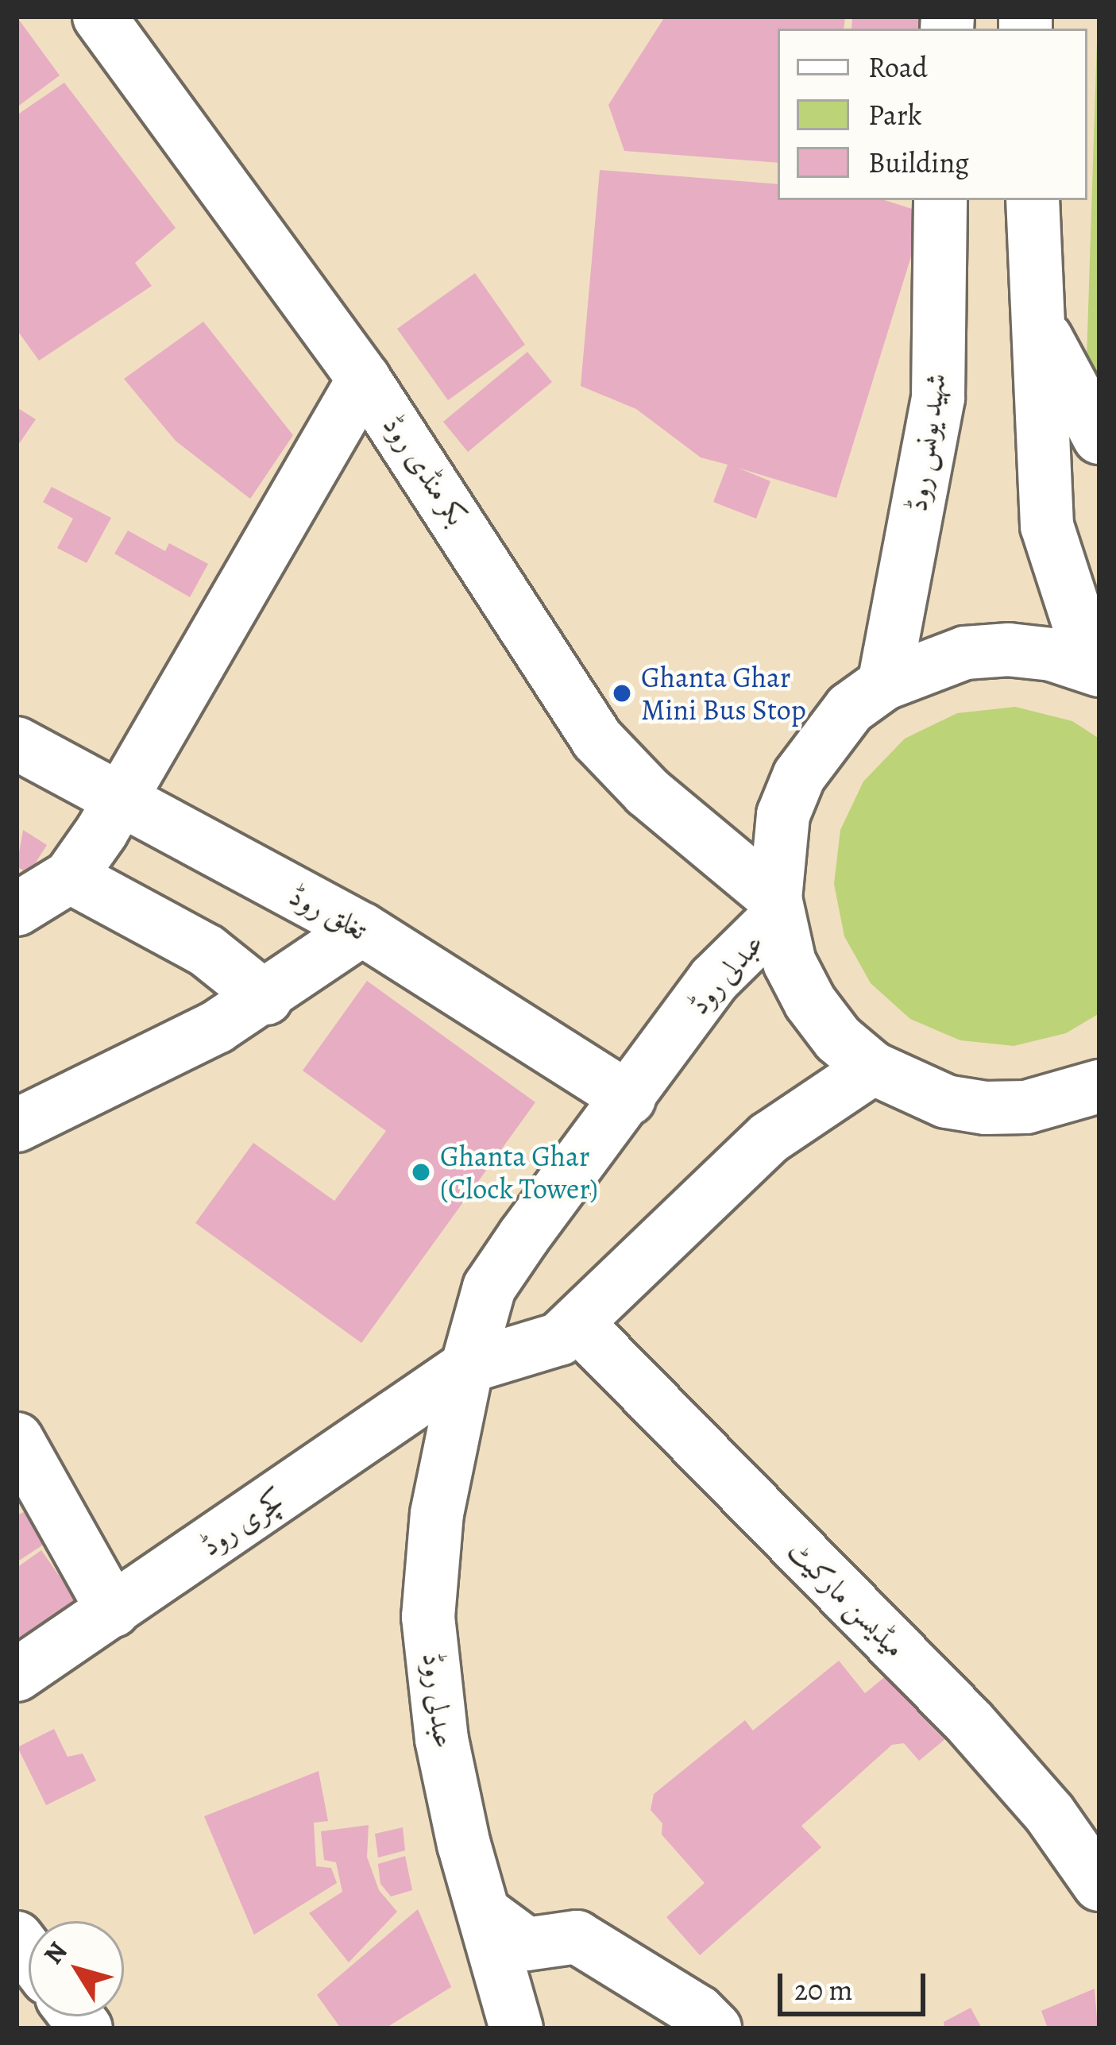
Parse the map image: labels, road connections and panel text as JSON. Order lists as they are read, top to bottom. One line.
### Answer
{"streets":{"main road":["شہید یونس روڈ","بکر منڈی روڈ","تغلق روڈ","عبدلی روڈ","کچری روڈ","میڈیسن مارکیٹ"]},"crossings":[["بکر منڈی روڈ","عبدلی روڈ"],["تغلق روڈ","عبدلی روڈ"],["عبدلی روڈ","کچری روڈ"]],"places":["Ghanta Ghar Mini Bus Stop","Ghanta Ghar (Clock Tower)"],"legend":["Road","Park","Building"],"scale_bar":"20 m","north":"top left"}
